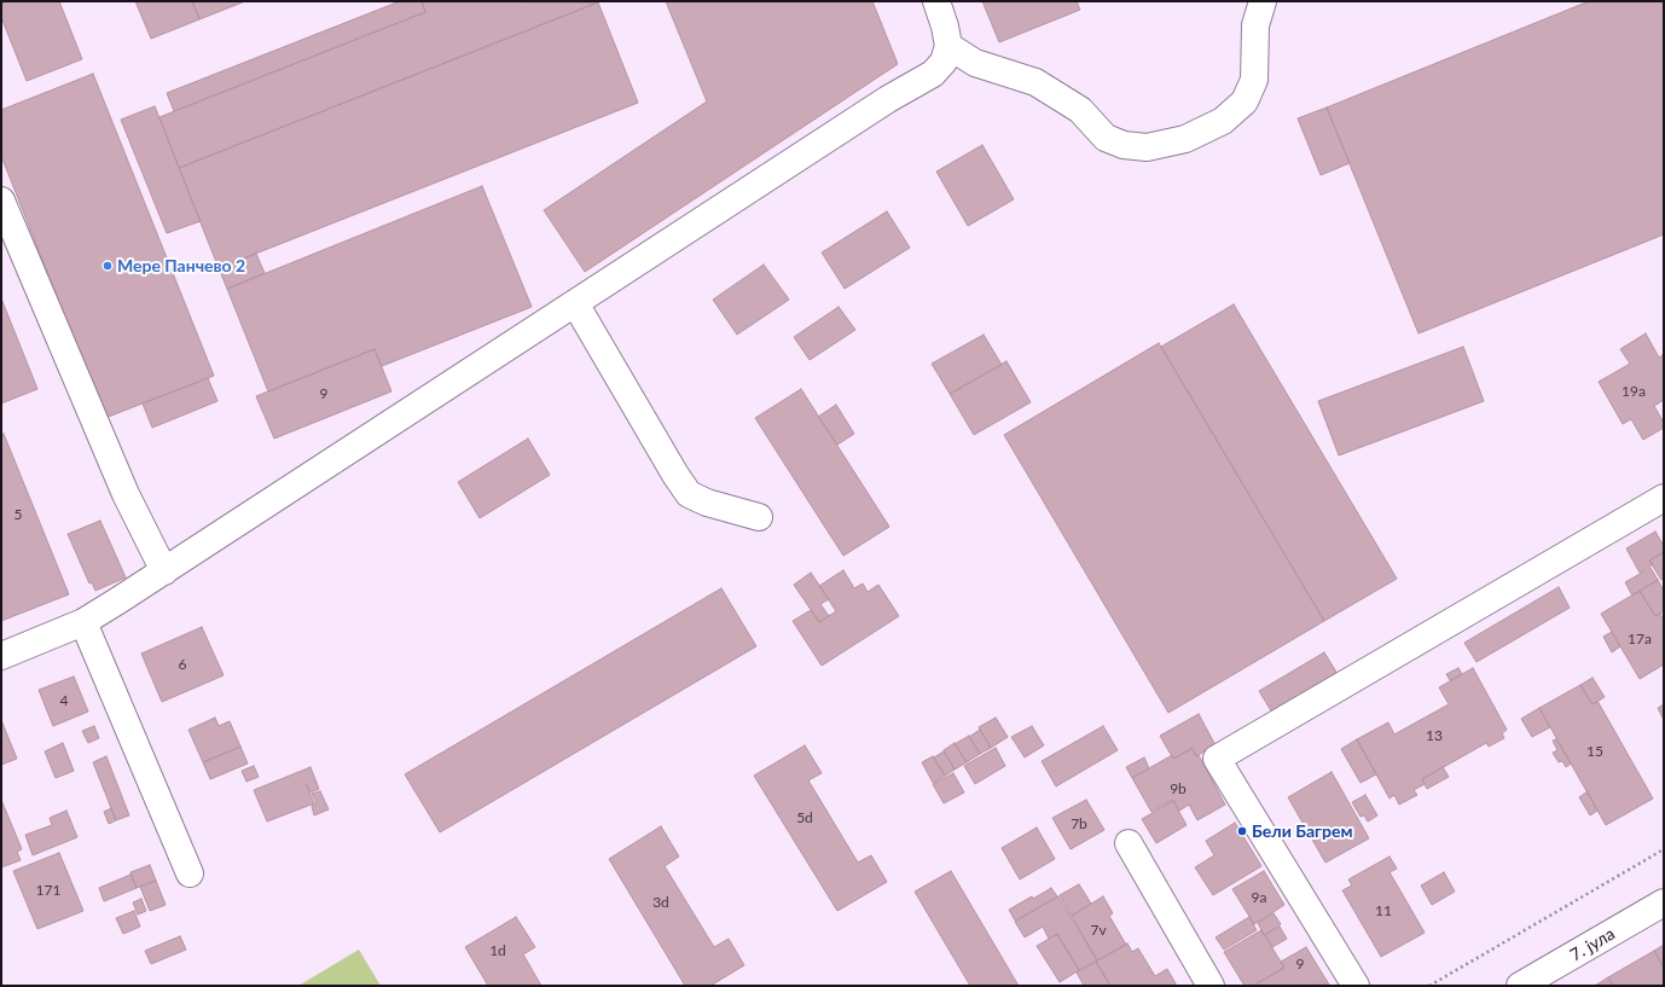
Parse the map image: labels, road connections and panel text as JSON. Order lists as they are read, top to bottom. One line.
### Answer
{"streets":{"street":["7. јула"]},"places":["Мере Панчево 2","Бели Багрем"],"house_numbers":["19a","9","5","17a","6","4","13","15","9b","5d","7b","171","9a","3d","11","7v","1d","9"]}
